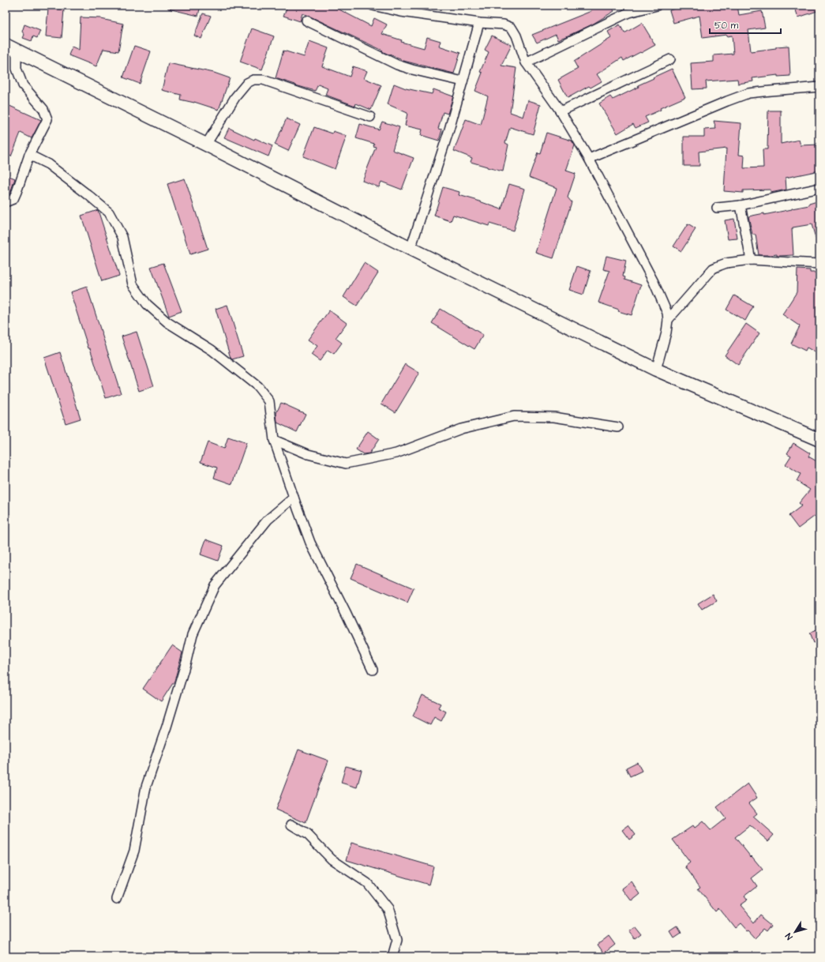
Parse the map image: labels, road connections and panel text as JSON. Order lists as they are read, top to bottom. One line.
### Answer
{"scale_bar":"50 m","north":"bottom left"}
